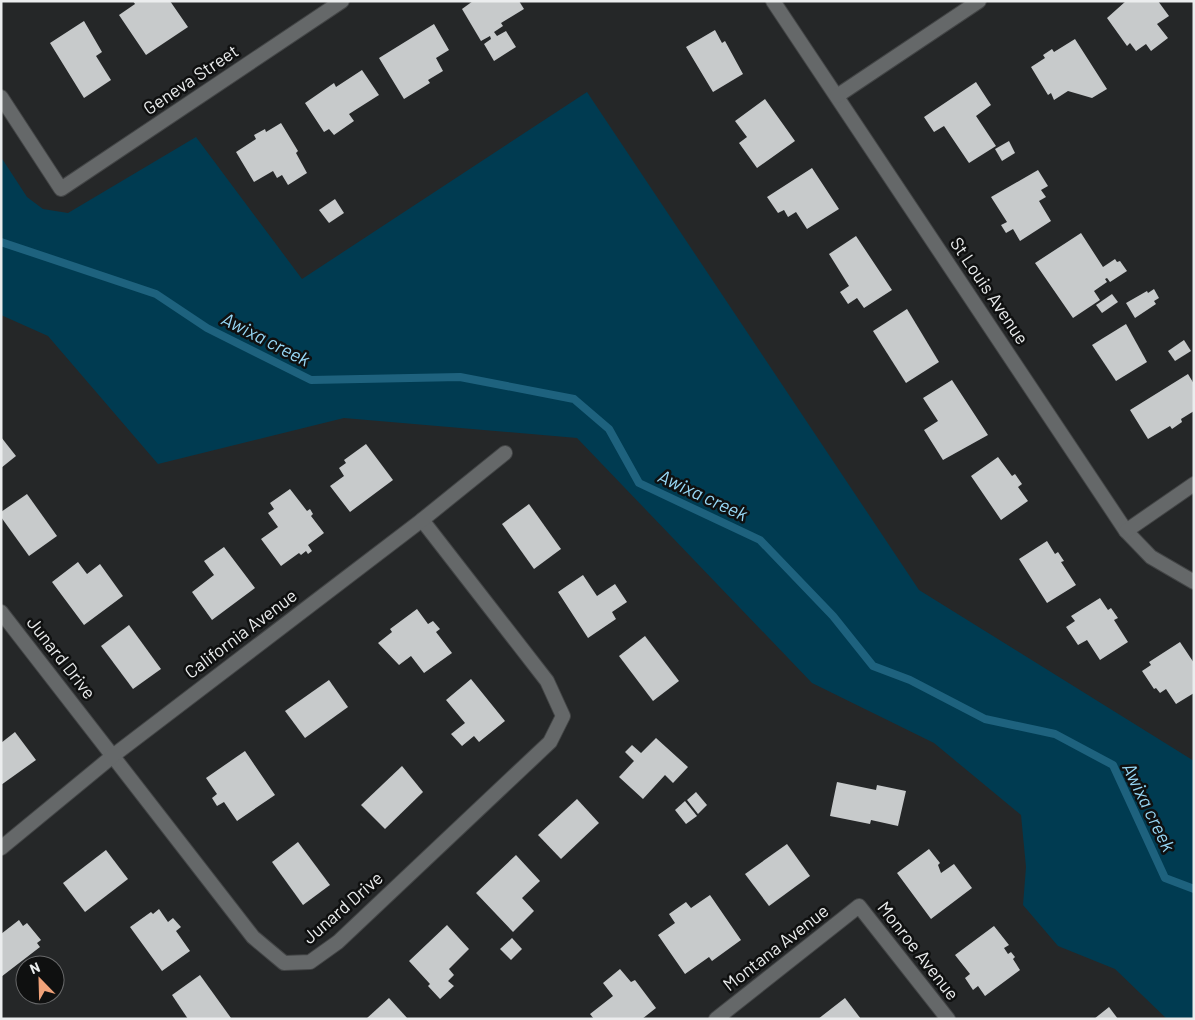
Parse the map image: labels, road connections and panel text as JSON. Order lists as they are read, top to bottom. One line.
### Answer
{"streets":{"street":["Geneva Street","St Louis Avenue","California Avenue","Junard Drive","Montana Avenue","Monroe Avenue"]},"crossings":[["California Avenue","Junard Drive"],["Montana Avenue","Monroe Avenue"]],"water":["Awixa creek"],"north":"top left"}
